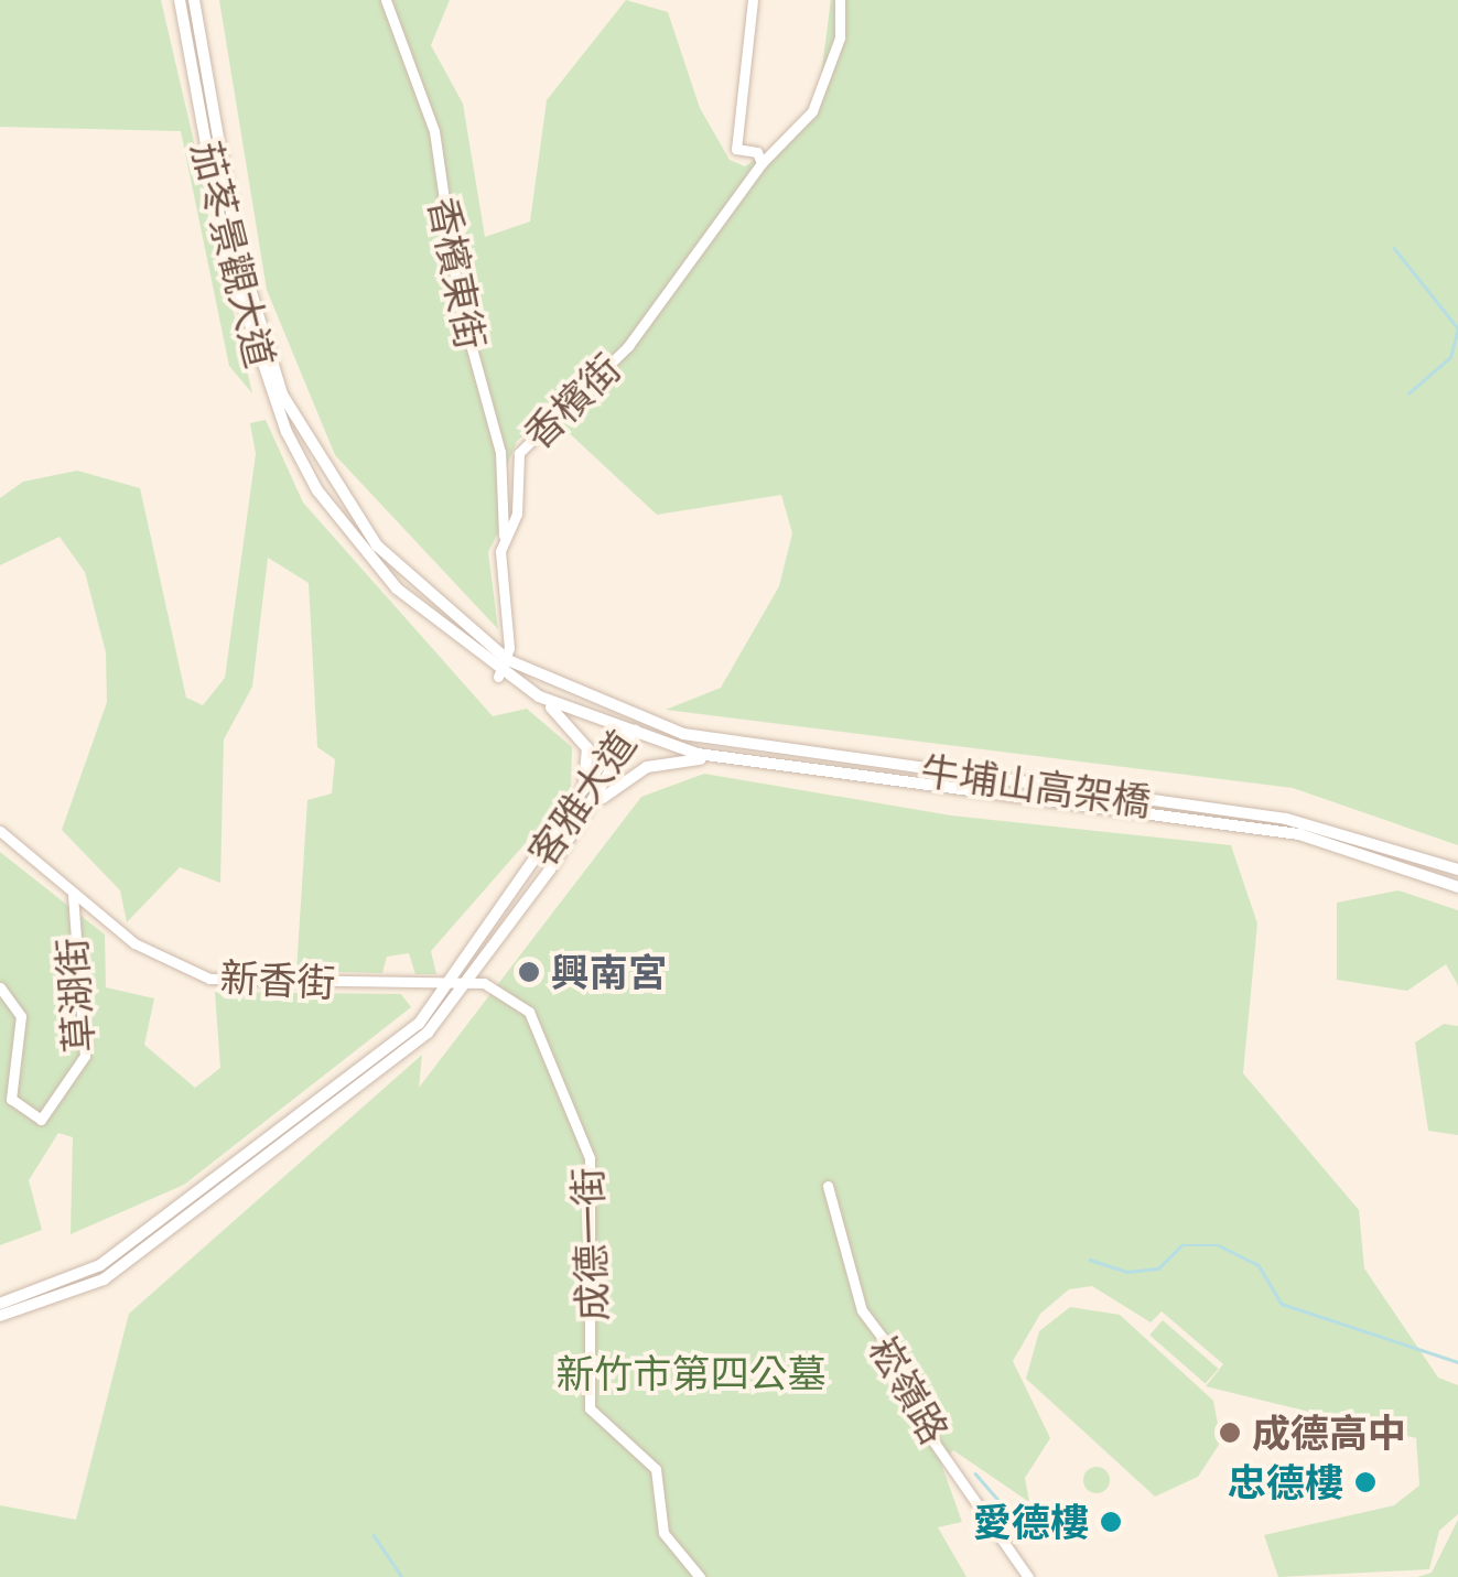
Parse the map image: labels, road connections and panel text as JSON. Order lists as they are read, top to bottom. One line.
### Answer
{"streets":{"street":["茄苳景觀大道","香檳東街","香檳街","牛埔山高架橋","客雅大道","新香街","草湖街","成德一街","崧嶺路"]},"crossings":[["茄苳景觀大道","香檳街"],["茄苳景觀大道","牛埔山高架橋"],["茄苳景觀大道","客雅大道"],["香檳東街","香檳街"],["客雅大道","新香街"],["客雅大道","成德一街"],["新香街","草湖街"],["新香街","成德一街"]],"parks":["新竹市第四公墓"],"places":["興南宮","成德高中","忠德樓","愛德樓"]}
